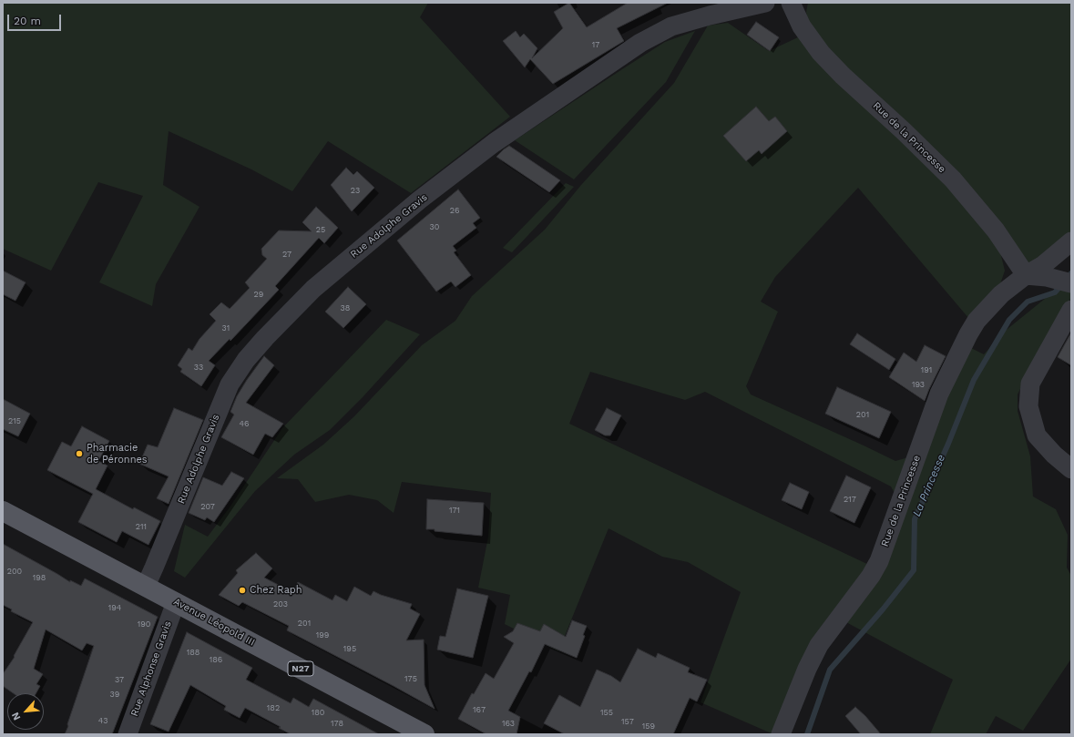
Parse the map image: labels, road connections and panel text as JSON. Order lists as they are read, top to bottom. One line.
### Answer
{"streets":{"main road":["Avenue Léopold III","N27"],"street":["Rue de la Princesse","Rue Adolphe Gravis","Rue Alphonse Gravis"]},"crossings":[["Rue Adolphe Gravis","Avenue Léopold III"],["Avenue Léopold III","Rue Alphonse Gravis"]],"water":["La Princesse"],"places":["Pharmacie de Péronnes","Chez Raph"],"house_numbers":["17","23","26","30","25","27","29","38","31","33","191","193","201","215","46","217","207","171","211","200","198","203","194","201","190","199","195","188","186","175","37","39","182","167","180","155","43","157","178","163","159"],"scale_bar":"20 m","north":"bottom left"}
